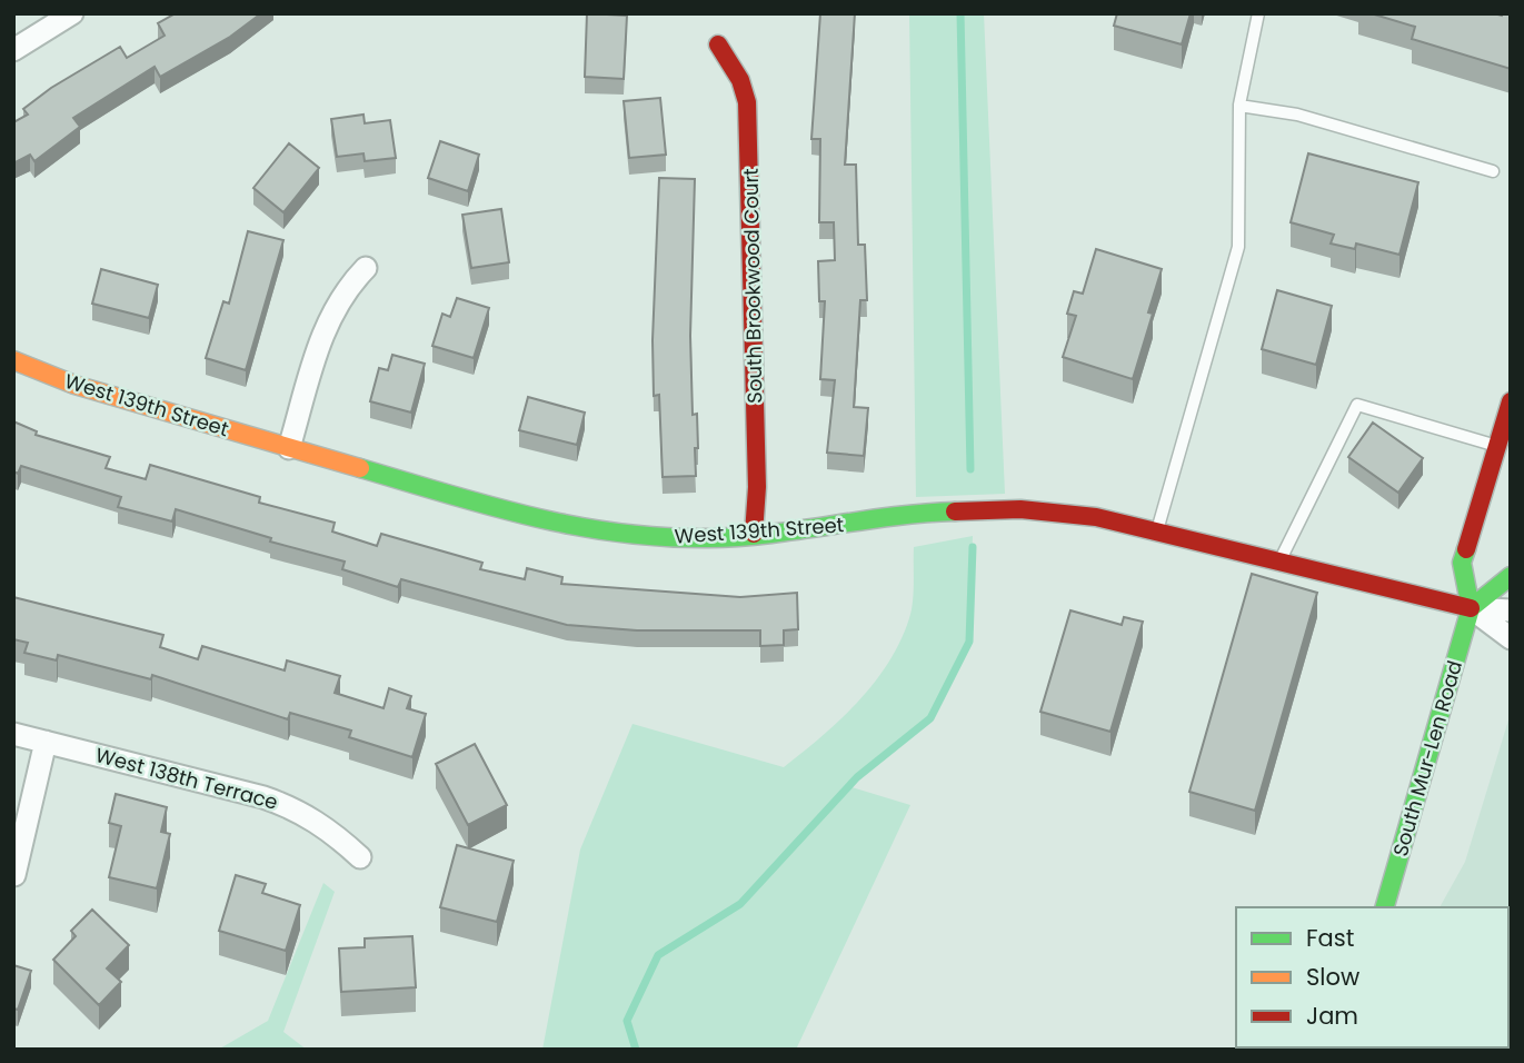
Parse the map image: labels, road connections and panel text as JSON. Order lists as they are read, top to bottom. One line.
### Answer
{"streets":{"street":["South Brookwood Court","West 139th Street","South Mur-Len Road","West 138th Terrace"]},"crossings":[["South Brookwood Court","West 139th Street"],["West 139th Street","South Mur-Len Road"]],"legend":["Fast","Slow","Jam"]}
